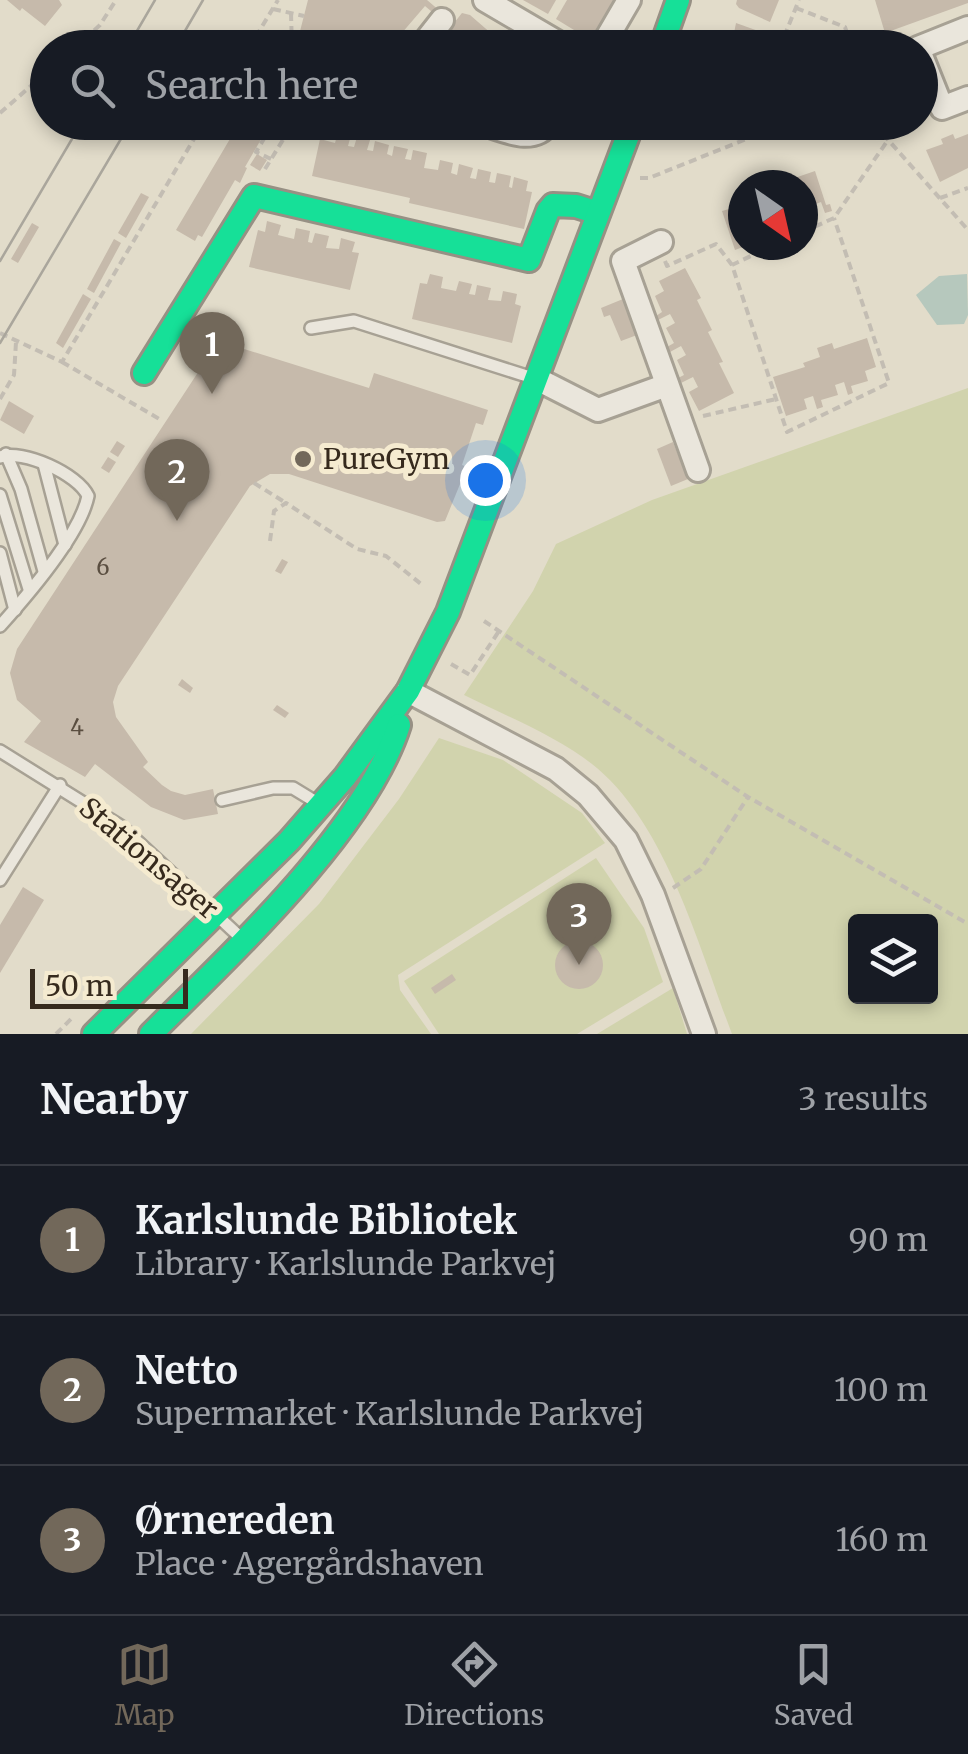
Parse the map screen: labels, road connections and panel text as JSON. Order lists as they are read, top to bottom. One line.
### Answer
{"streets":{"lane":["Stationsager"]},"places":["PureGym"],"house_numbers":["6","4"],"scale_bar":"50 m","north":"bottom right","page":{"search":"Search here","pins":["1","2","3"],"scale":"50 m","heading":["Nearby","3 results"],"list":[{"mark":"1","name":"Karlslunde Bibliotek","note":"Library · Karlslunde Parkvej","value":"90 m"},{"mark":"2","name":"Netto","note":"Supermarket · Karlslunde Parkvej","value":"100 m"},{"mark":"3","name":"Ørnereden","note":"Place · Agergårdshaven","value":"160 m"}],"nav":["Map","Directions","Saved"]}}
